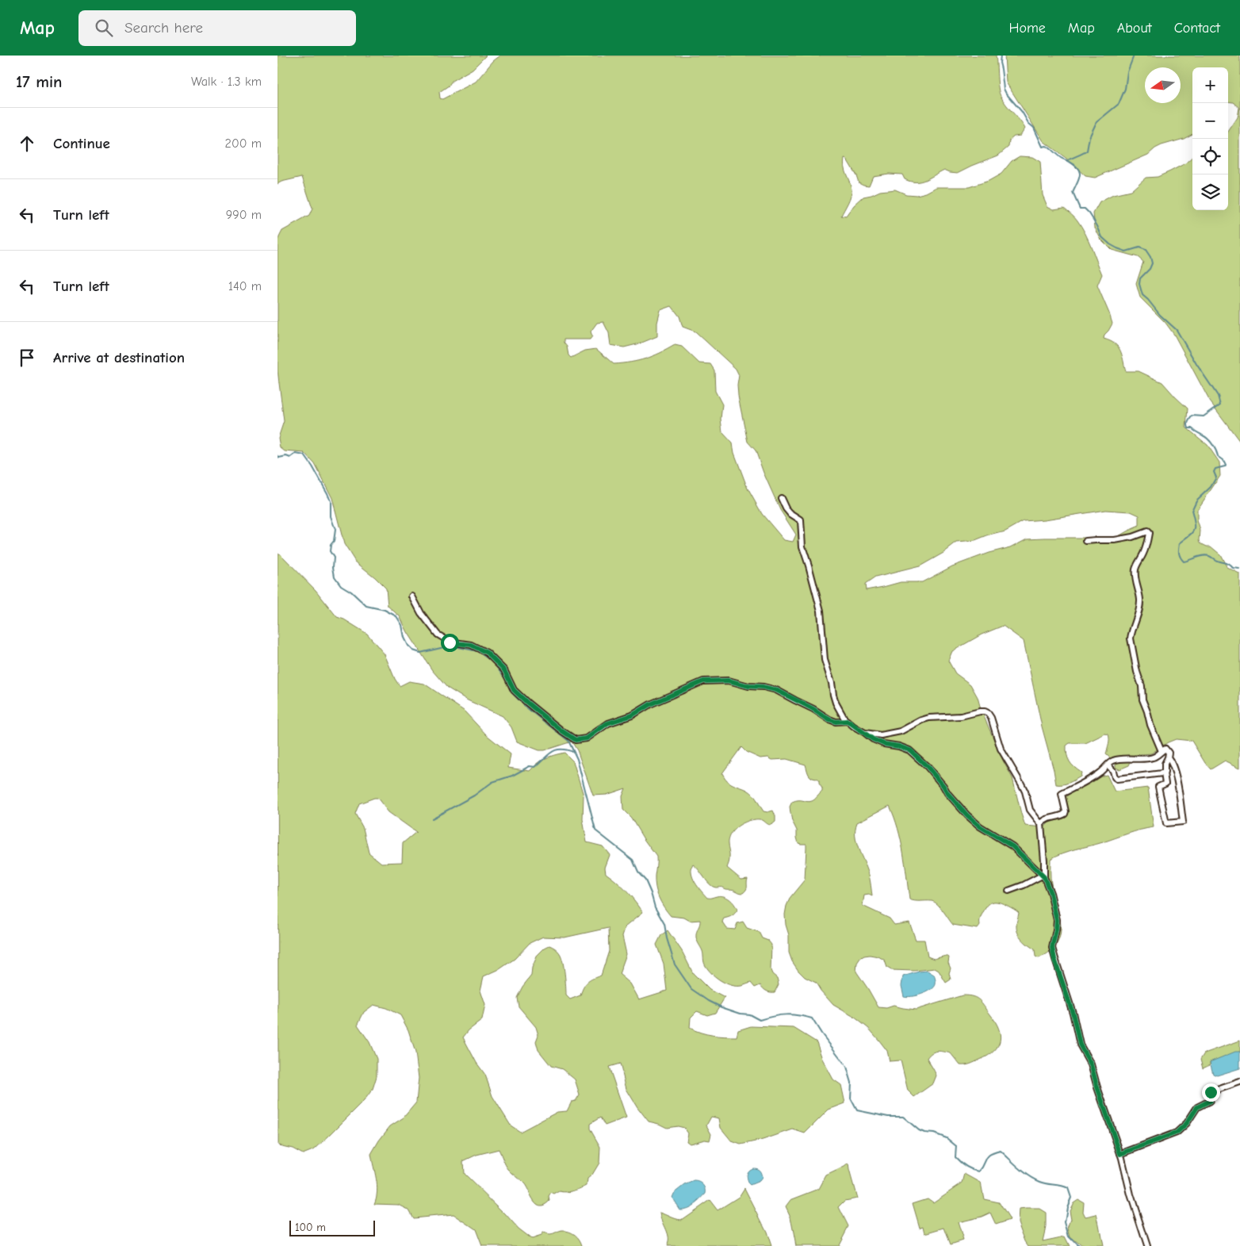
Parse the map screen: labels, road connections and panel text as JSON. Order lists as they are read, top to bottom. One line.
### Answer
{"scale_bar":"100 m","north":"left","page":{"header":"Map","search":"Search here","nav":["Home","Map","About","Contact"],"heading":["17 min","Walk · 1.3 km"],"map_buttons":["+","−"],"list":[["Continue","200 m"],["Turn left","990 m"],["Turn left","140 m"],"Arrive at destination"],"scale":"100 m"}}
